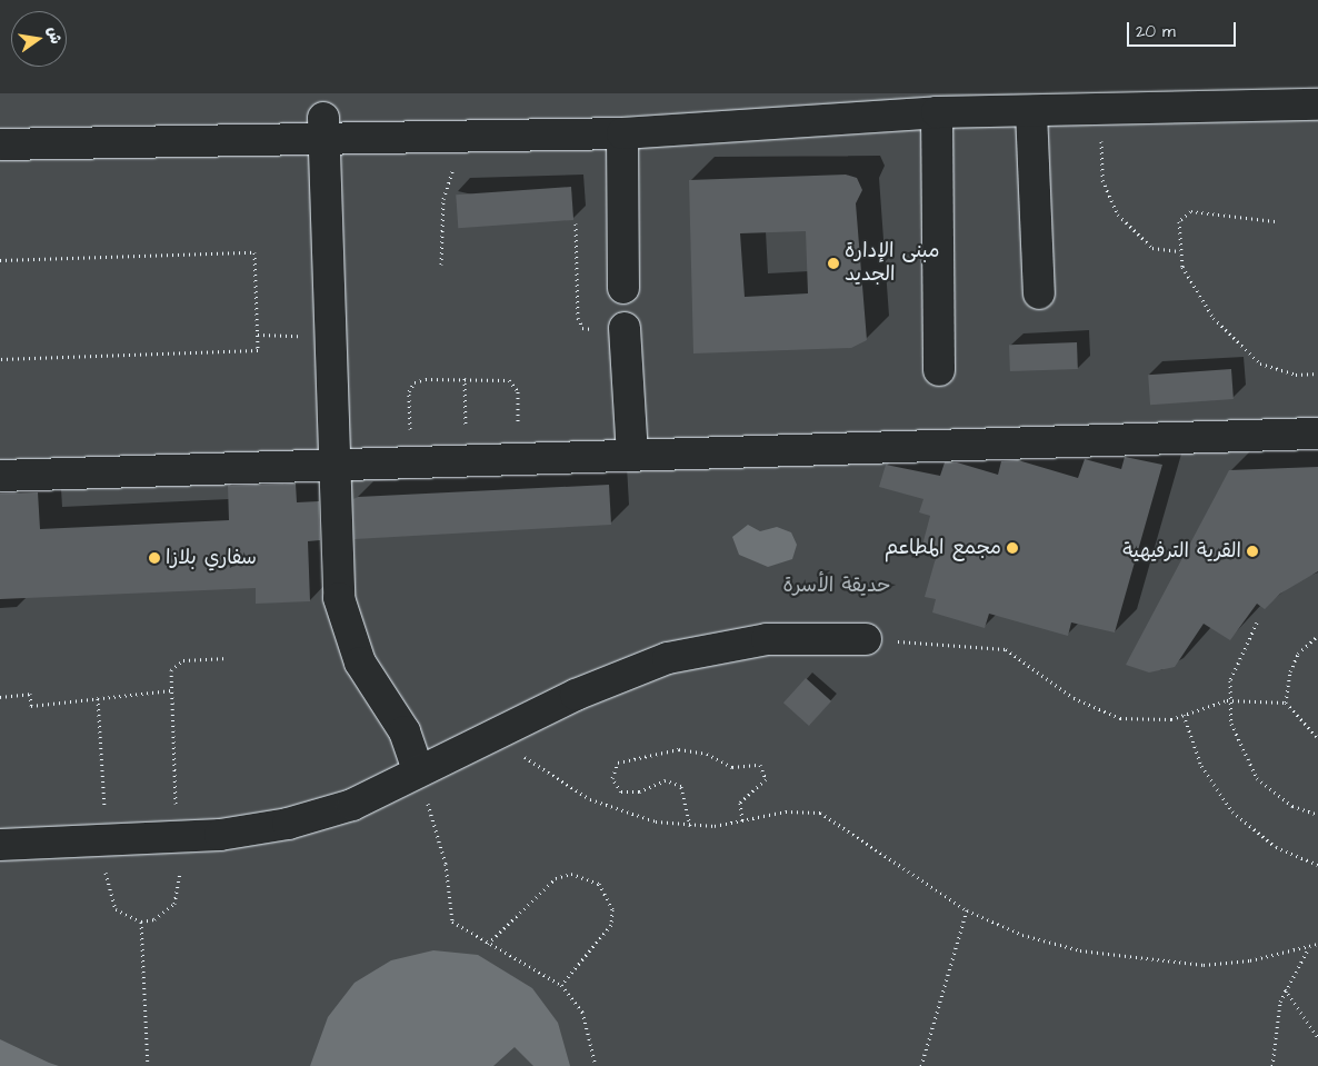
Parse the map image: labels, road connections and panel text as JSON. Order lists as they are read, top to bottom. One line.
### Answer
{"parks":["حديقة الأسرة"],"places":["مبنى الإدارة الجديد","مجمع المطاعم","القرية الترفيهية","سفاري بلازا"],"scale_bar":"20 m","north":"right"}
